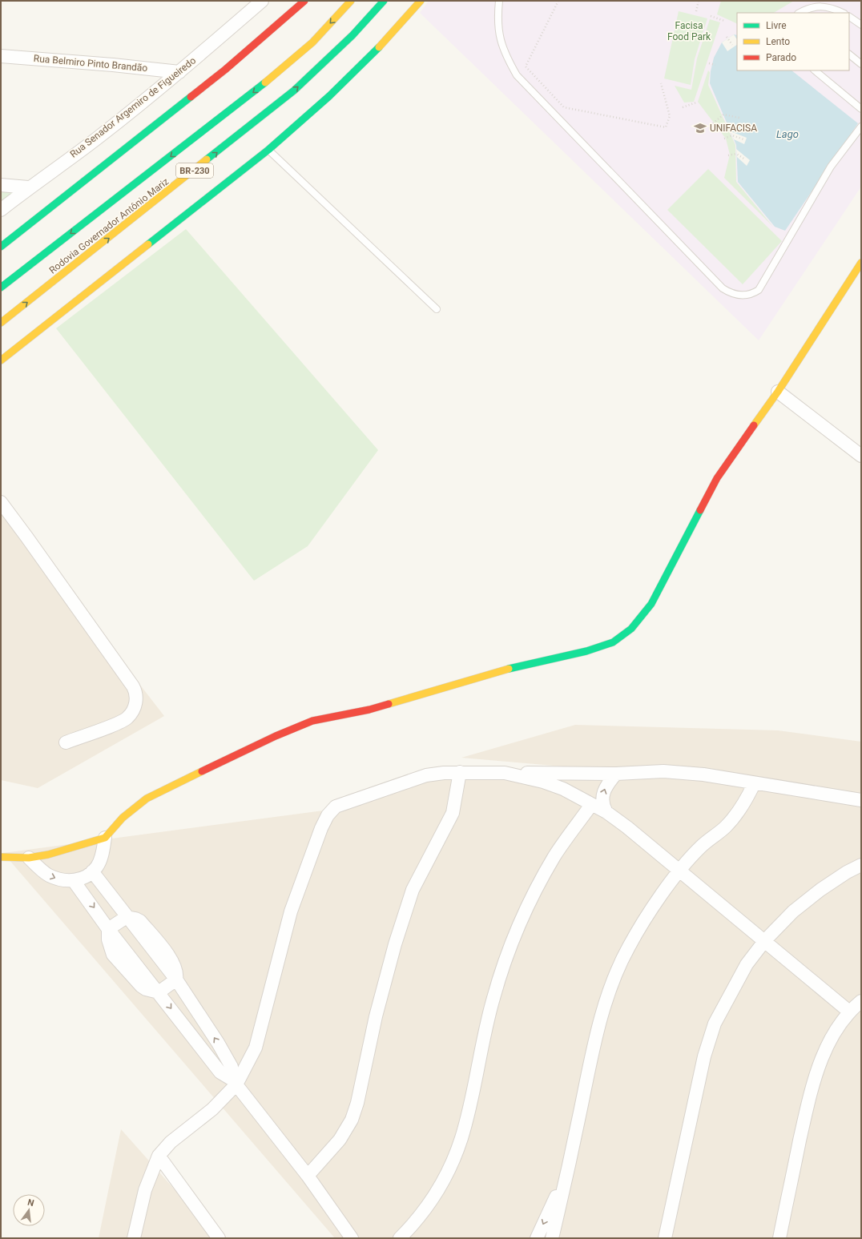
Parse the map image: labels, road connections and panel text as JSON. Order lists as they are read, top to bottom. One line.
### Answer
{"streets":{"main road":["BR-230","Rodovia Governador Antônio Mariz"],"street":["Rua Belmiro Pinto Brandão","Rua Senador Argemiro de Figueiredo"]},"crossings":[["Rua Belmiro Pinto Brandão","Rua Senador Argemiro de Figueiredo"]],"water":["Lago"],"parks":["Facisa Food Park"],"places":{"school or university":["UNIFACISA"]},"legend":["Livre","Lento","Parado"],"north":"top"}
